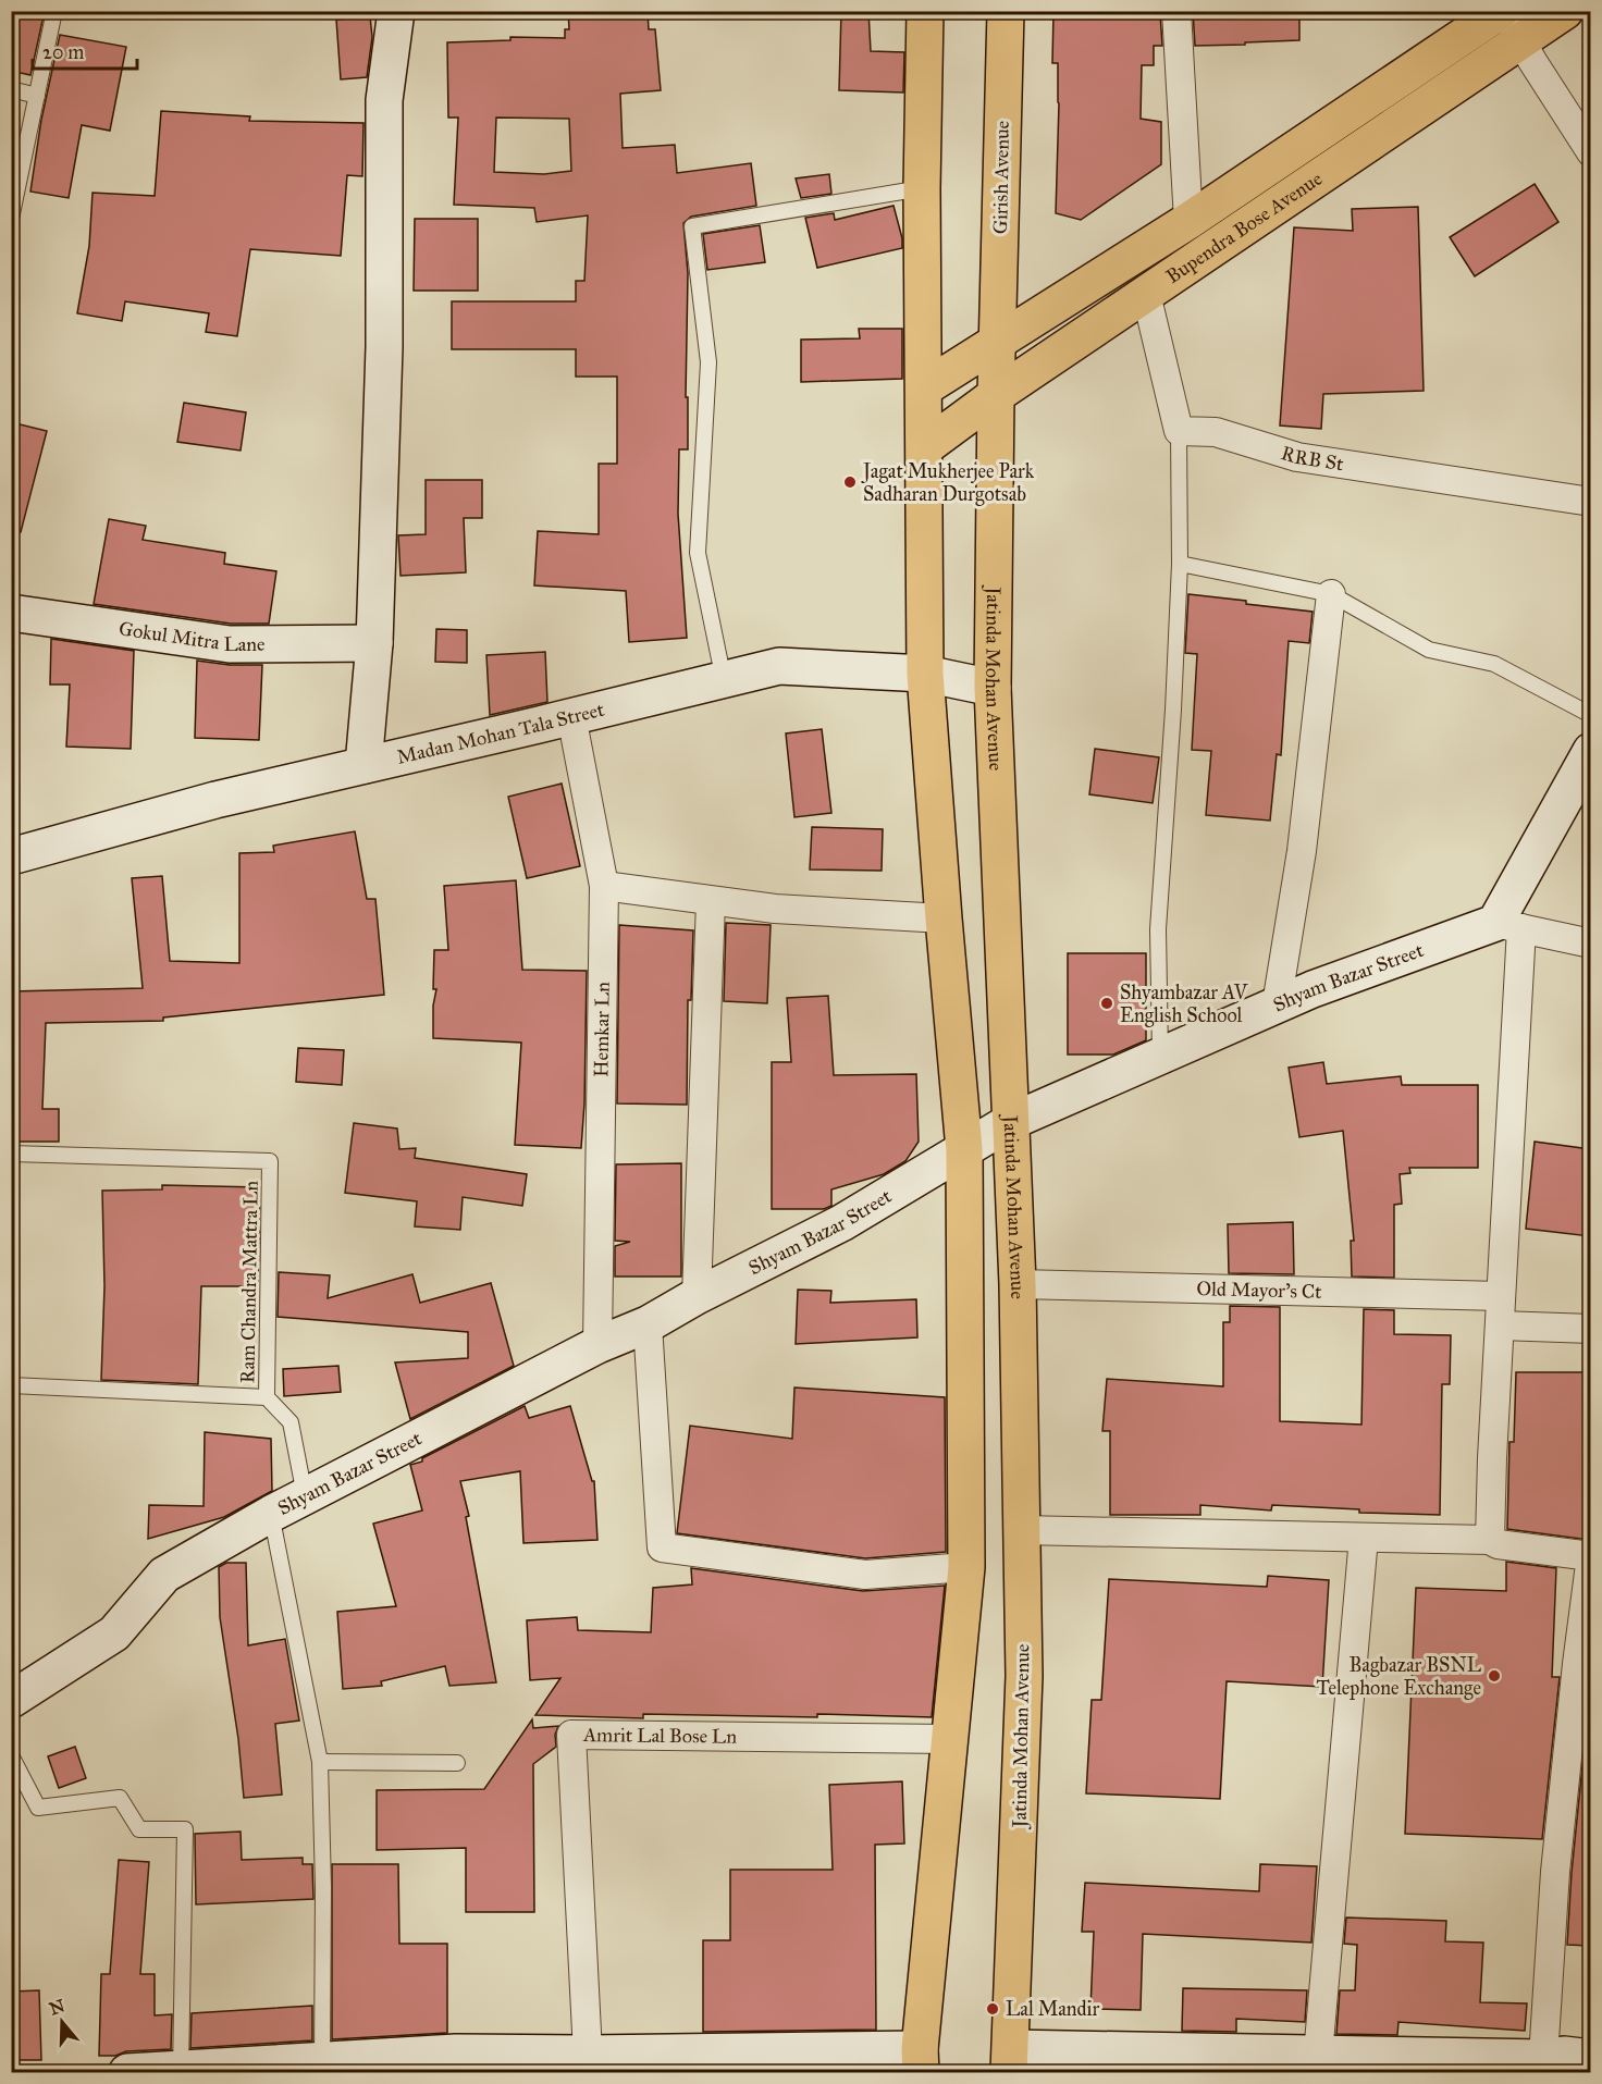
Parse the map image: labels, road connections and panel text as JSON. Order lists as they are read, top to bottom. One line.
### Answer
{"streets":{"main road":["Girish Avenue","Bupendra Bose Avenue","Jatinda Mohan Avenue"],"street":["RRB St","Gokul Mitra Lane","Madan Mohan Tala Street","Shyam Bazar Street","Hemkar Ln","Old Mayor's Ct","Amrit Lal Bose Ln"],"lane":["Ram Chandra Mattra Ln"]},"crossings":[["Girish Avenue","Bupendra Bose Avenue"],["Girish Avenue","Jatinda Mohan Avenue"],["Bupendra Bose Avenue","Jatinda Mohan Avenue"],["Jatinda Mohan Avenue","Madan Mohan Tala Street"],["Jatinda Mohan Avenue","Shyam Bazar Street"],["Jatinda Mohan Avenue","Old Mayor's Ct"],["Madan Mohan Tala Street","Hemkar Ln"],["Shyam Bazar Street","Hemkar Ln"],["Shyam Bazar Street","Ram Chandra Mattra Ln"]],"places":["Jagat Mukherjee Park Sadharan Durgotsab","Shyambazar AV English School","Bagbazar BSNL Telephone Exchange","Lal Mandir"],"scale_bar":"20 m","north":"top"}
